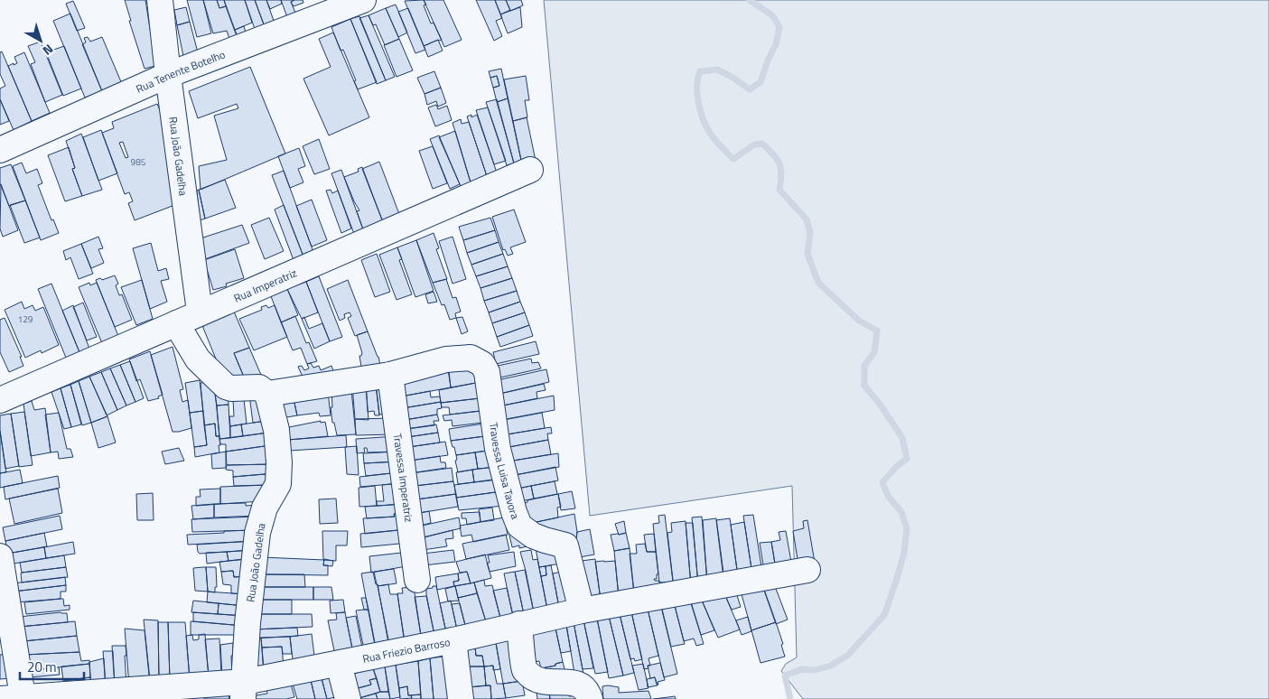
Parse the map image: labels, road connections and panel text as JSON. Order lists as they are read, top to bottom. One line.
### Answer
{"streets":{"street":["Rua Tenente Botelho","Rua João Gadelha","Rua Imperatriz","Travessa Luisa Tavora","Travessa Imperatriz","Rua Friezio Barroso"]},"crossings":[["Rua Tenente Botelho","Rua João Gadelha"],["Rua João Gadelha","Rua Imperatriz"],["Rua João Gadelha","Rua Friezio Barroso"],["Travessa Luisa Tavora","Travessa Imperatriz"],["Travessa Luisa Tavora","Rua Friezio Barroso"]],"house_numbers":["985","129"],"scale_bar":"20 m","north":"bottom right"}
